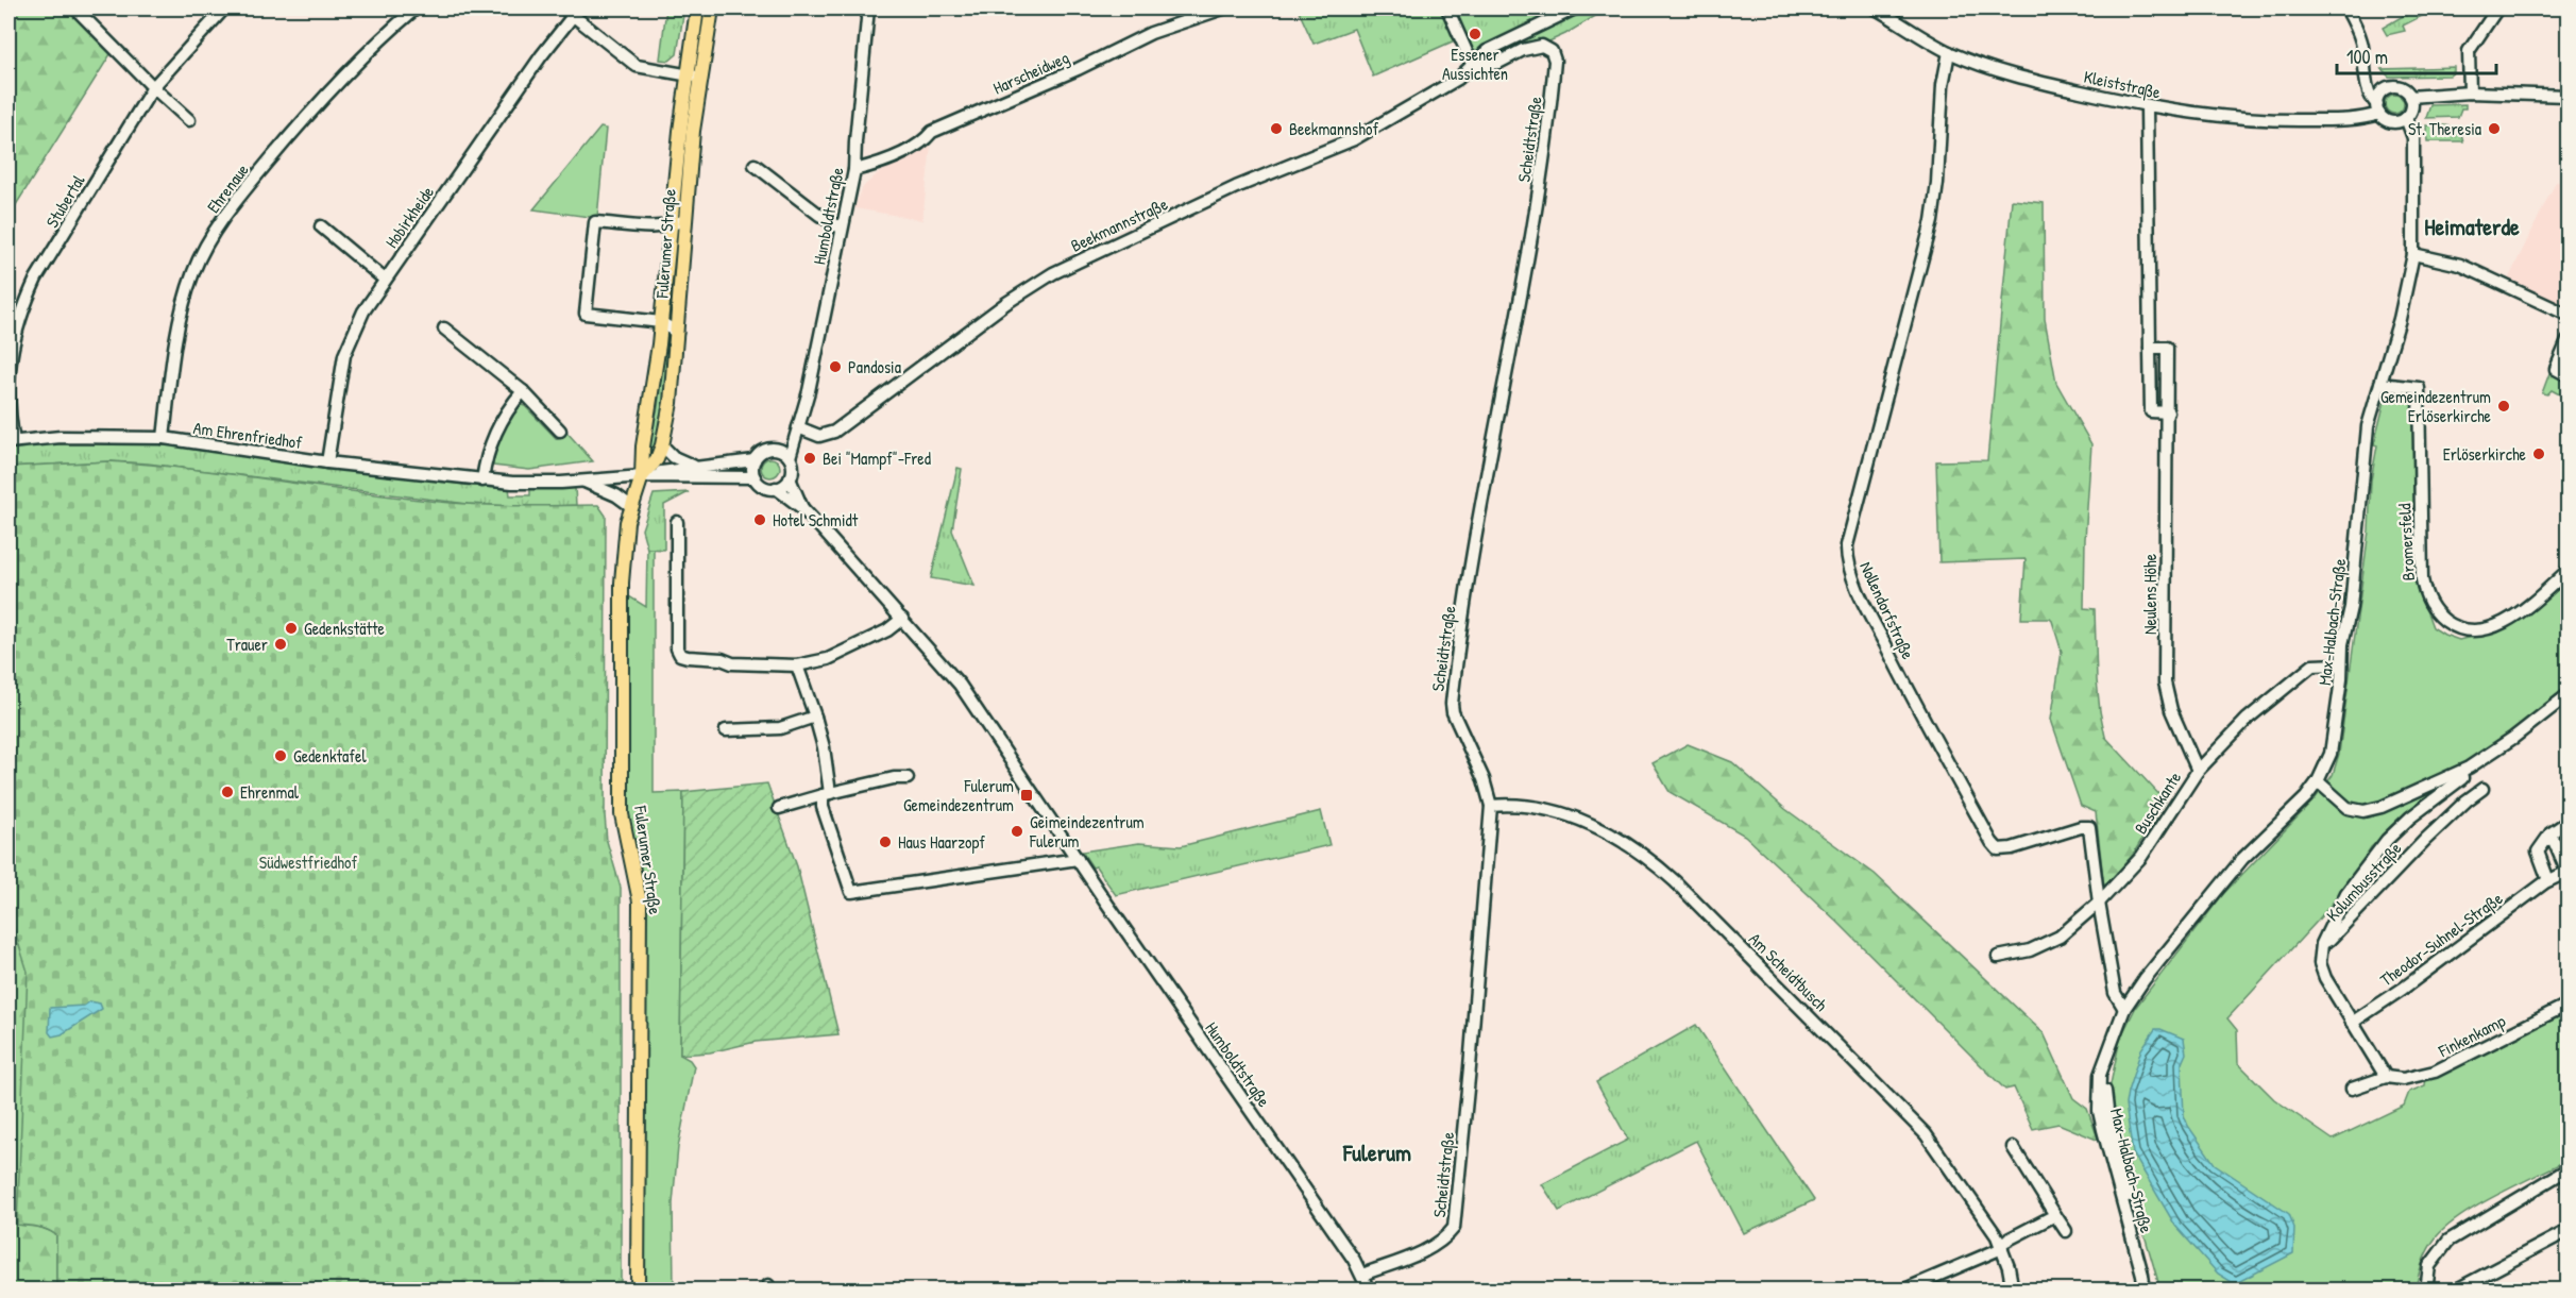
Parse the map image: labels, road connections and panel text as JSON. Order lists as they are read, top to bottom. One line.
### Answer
{"streets":{"main road":["Fulerumer Straße"],"street":["Harscheidweg","Kleiststraße","Scheidtstraße","Ehrenaue","Stubertal","Humboldtstraße","Hobirkheide","Beekmannstraße","Am Ehrenfriedhof","Bromersfeld","Neulens Höhe","Nollendorfstraße","Max-Halbach-Straße","Buschkante","Kolumbusstraße","Theodor-Suhnel-Straße","Am Scheidtbusch","Finkenkamp"]},"crossings":[["Harscheidweg","Humboldtstraße"],["Kleiststraße","Nollendorfstraße"],["Kleiststraße","Max-Halbach-Straße"],["Scheidtstraße","Humboldtstraße"],["Scheidtstraße","Beekmannstraße"],["Scheidtstraße","Am Scheidtbusch"],["Ehrenaue","Am Ehrenfriedhof"],["Stubertal","Am Ehrenfriedhof"],["Humboldtstraße","Beekmannstraße"],["Hobirkheide","Am Ehrenfriedhof"],["Fulerumer Straße","Am Ehrenfriedhof"],["Bromersfeld","Max-Halbach-Straße"],["Neulens Höhe","Buschkante"],["Nollendorfstraße","Max-Halbach-Straße"],["Nollendorfstraße","Buschkante"],["Max-Halbach-Straße","Buschkante"],["Max-Halbach-Straße","Kolumbusstraße"]],"districts":["Heimaterde","Fulerum"],"parks":["Südwestfriedhof"],"places":{"other":["Essener Aussichten","Beekmannshof","St. Theresia","Pandosia","Gemeindezentrum Erlöserkirche","Erlöserkirche","Bei \"Mampf\"-Fred","Hotel Schmidt","Gedenkstätte","Trauer","Gedenktafel","Ehrenmal","Geimeindezentrum Fulerum","Haus Haarzopf"],"transit":["Fulerum Gemeindezentrum"]},"scale_bar":"100 m"}
